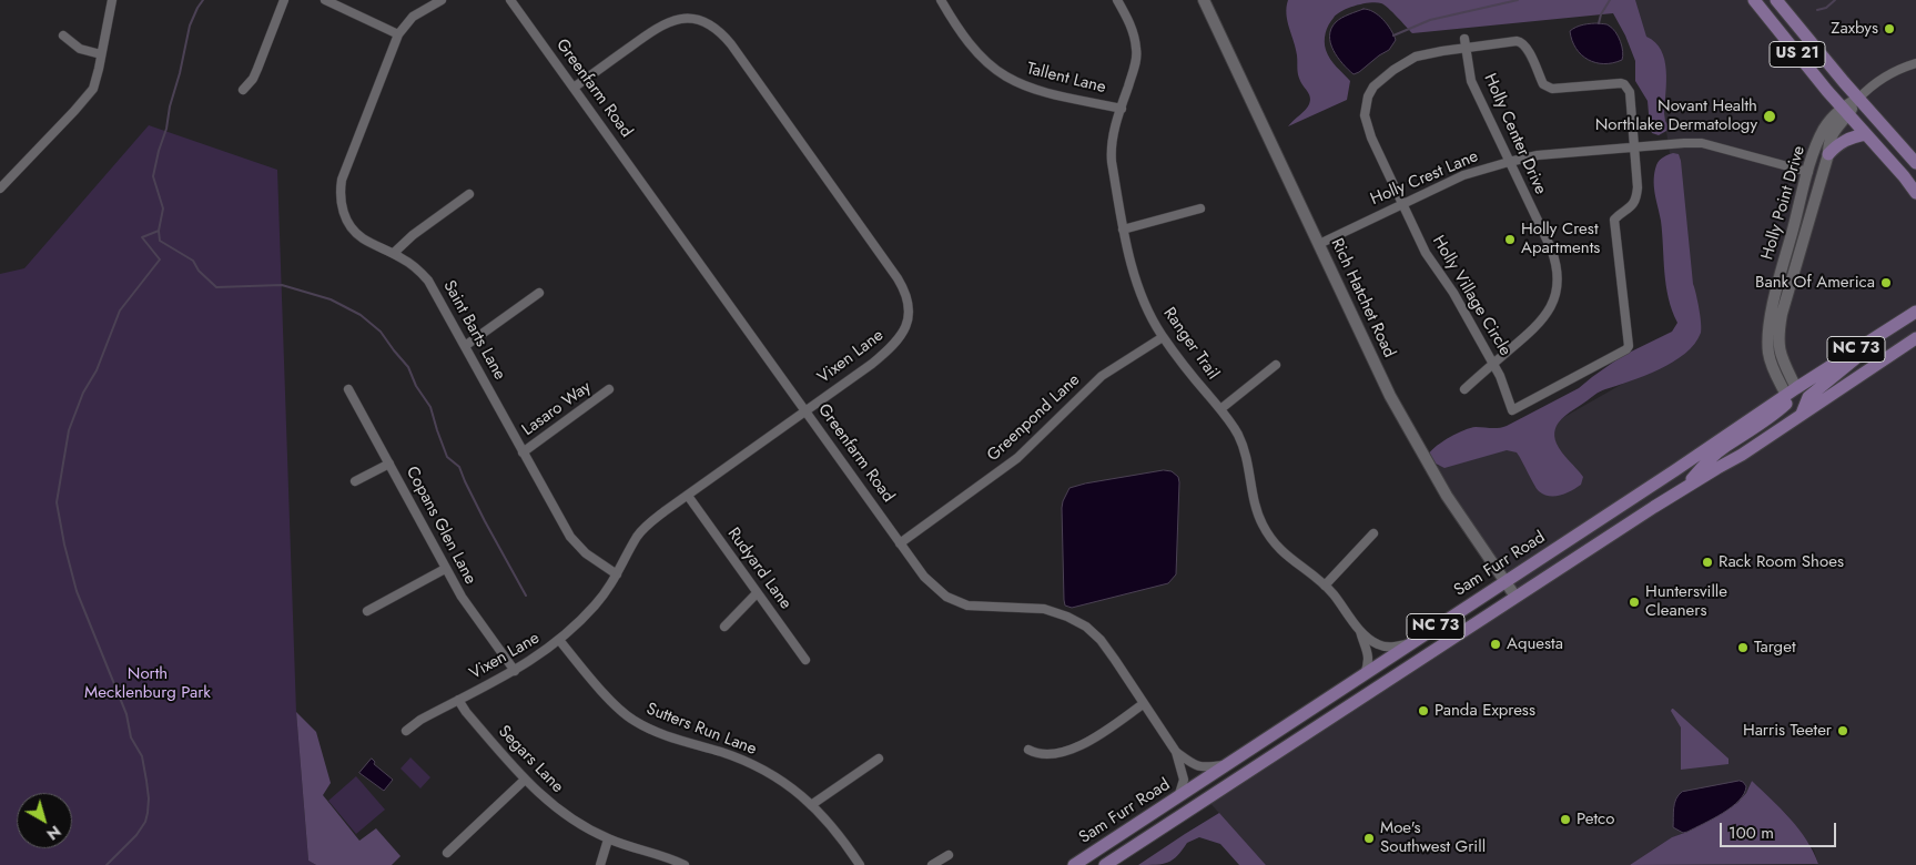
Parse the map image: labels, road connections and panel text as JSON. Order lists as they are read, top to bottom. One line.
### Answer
{"streets":{"main road":["US 21","Holly Point Drive","Rich Hatchet Road","NC 73","Sam Furr Road"],"street":["Tallent Lane","Greenfarm Road","Holly Center Drive","Holly Crest Lane","Holly Village Circle","Saint Barts Lane","Ranger Trail","Vixen Lane","Lasaro Way","Greenpond Lane","Copans Glen Lane","Rudyard Lane","Sutters Run Lane","Segars Lane"]},"crossings":[["US 21","Holly Point Drive"],["Tallent Lane","Ranger Trail"],["Greenfarm Road","Vixen Lane"],["Greenfarm Road","Greenpond Lane"],["Greenfarm Road","Sam Furr Road"],["Holly Center Drive","Holly Crest Lane"],["Holly Center Drive","Holly Village Circle"],["Holly Crest Lane","Holly Point Drive"],["Holly Crest Lane","Holly Village Circle"],["Holly Crest Lane","Rich Hatchet Road"],["Holly Point Drive","Sam Furr Road"],["Rich Hatchet Road","Sam Furr Road"],["Saint Barts Lane","Vixen Lane"],["Saint Barts Lane","Lasaro Way"],["Ranger Trail","Greenpond Lane"],["Ranger Trail","Sam Furr Road"],["Vixen Lane","Copans Glen Lane"],["Vixen Lane","Rudyard Lane"],["Vixen Lane","Sutters Run Lane"],["Vixen Lane","Segars Lane"]],"parks":["North Mecklenburg Park"],"places":["Zaxbys","Novant Health Northlake Dermatology","Holly Crest Apartments","Bank Of America","Rack Room Shoes","Huntersville Cleaners","Aquesta","Target","Panda Express","Harris Teeter","Petco","Moe's Southwest Grill"],"scale_bar":"100 m","north":"bottom right"}
